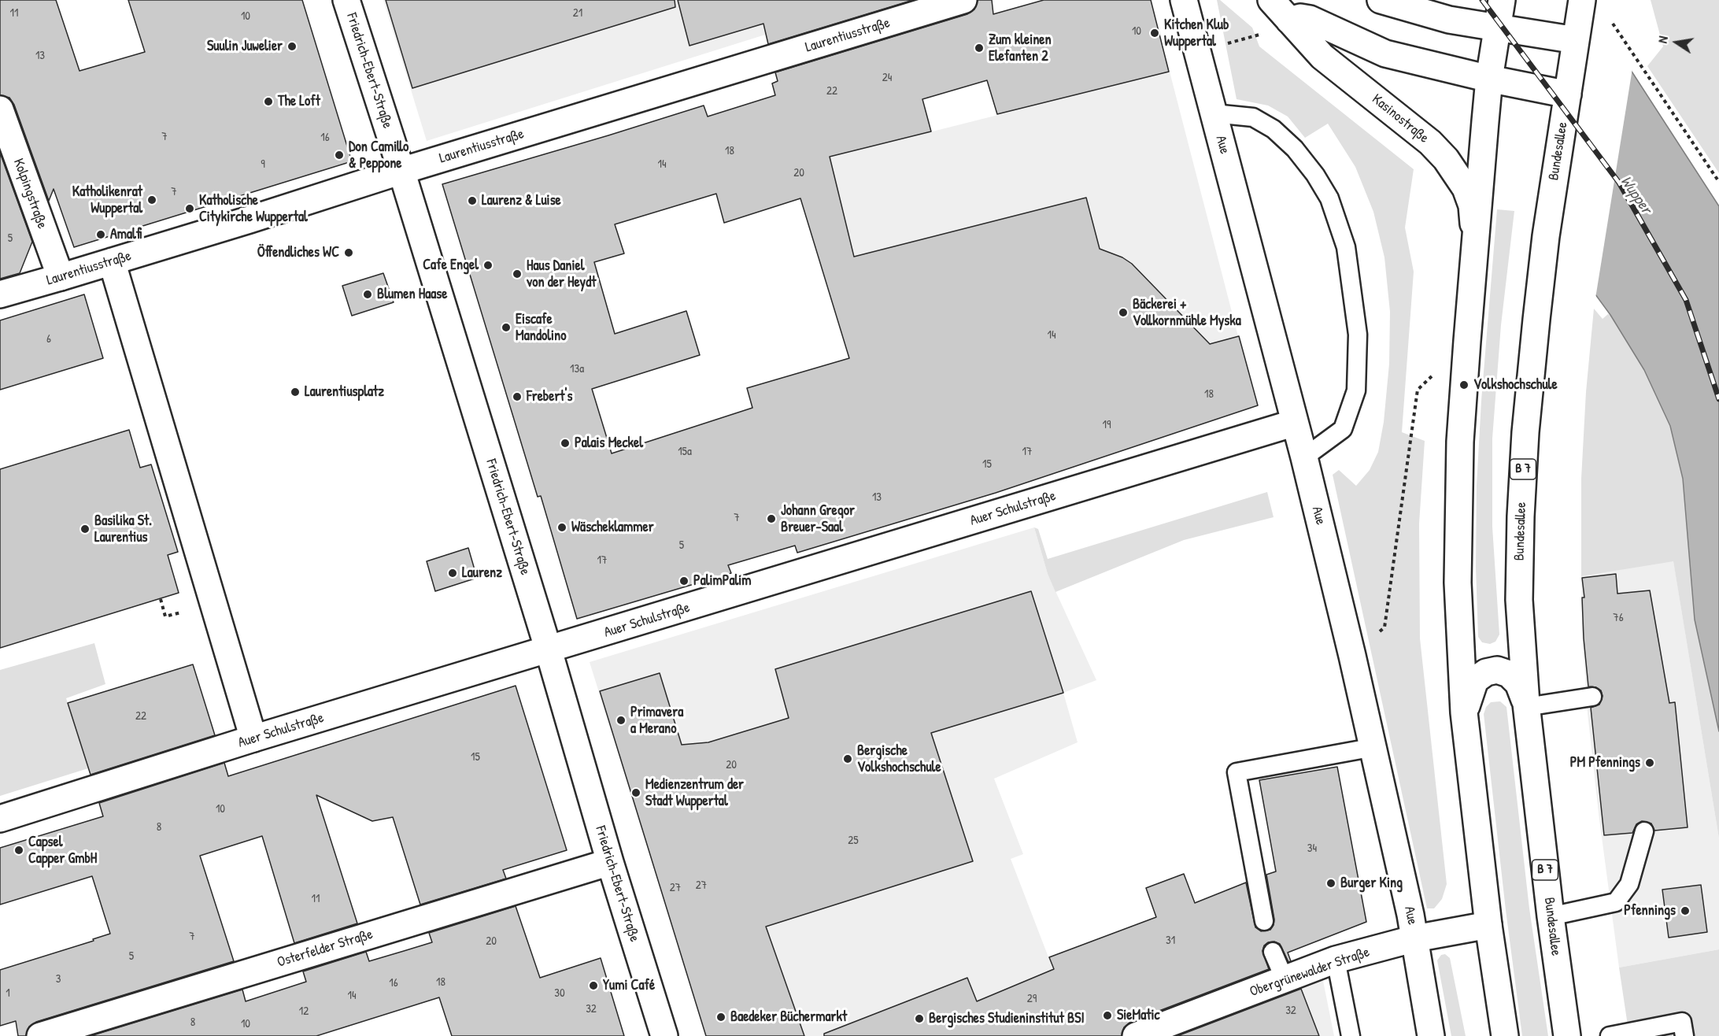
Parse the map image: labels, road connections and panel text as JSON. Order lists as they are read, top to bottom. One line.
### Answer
{"streets":{"street":["Laurentiusstraße","Friedrich-Ebert-Straße","Kasinostraße","Aue","Bundesallee","Kolpingstraße","B 7","Auer Schulstraße","Osterfelder Straße","Obergrünewalder Straße"]},"crossings":[["Laurentiusstraße","Friedrich-Ebert-Straße"],["Laurentiusstraße","Kolpingstraße"],["Friedrich-Ebert-Straße","Auer Schulstraße"],["Friedrich-Ebert-Straße","Osterfelder Straße"],["Aue","Auer Schulstraße"],["Aue","Obergrünewalder Straße"]],"water":["Wupper"],"places":["Kitchen Klub Wuppertal","Suulin Juwelier","Zum kleinen Elefanten 2","The Loft","Don Camillo & Peppone","Katholikenrat Wuppertal","Laurenz & Luise","Katholische Citykirche Wuppertal","Amalfi","Öffendliches WC","Cafe Engel","Haus Daniel von der Heydt","Blumen Haase","Bäckerei + Vollkornmühle Myska","Eiscafe Mandolino","Volkshochschule","Laurentiusplatz","Frebert's","Palais Meckel","Johann Gregor Breuer-Saal","Wäscheklammer","Basilika St. Laurentius","Laurenz","PalimPalim","Primavera a Merano","Bergische Volkshochschule","PM Pfennings","Medienzentrum der Stadt Wuppertal","Capsel Capper GmbH","Burger King","Pfennings","Yumi Café","SieMatic","Baedeker Büchermarkt","Bergisches Studieninstitut BSI"],"house_numbers":["11","21","10","10","13","24","22","7","16","18","9","14","20","7","5","14","6","13a","18","19","15a","17","15","13","7","5","17","76","22","15","20","10","8","25","34","27","27","11","7","31","20","5","3","18","16","1","30","14","29","32","32","12","8","10"],"north":"left"}
